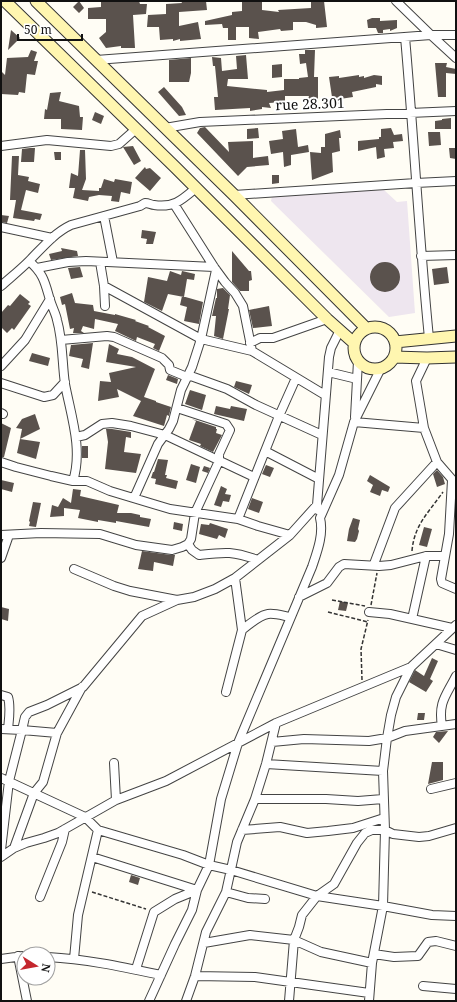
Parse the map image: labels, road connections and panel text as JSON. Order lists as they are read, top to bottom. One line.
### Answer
{"streets":{"street":["rue 28.301"]},"scale_bar":"50 m","north":"right"}
